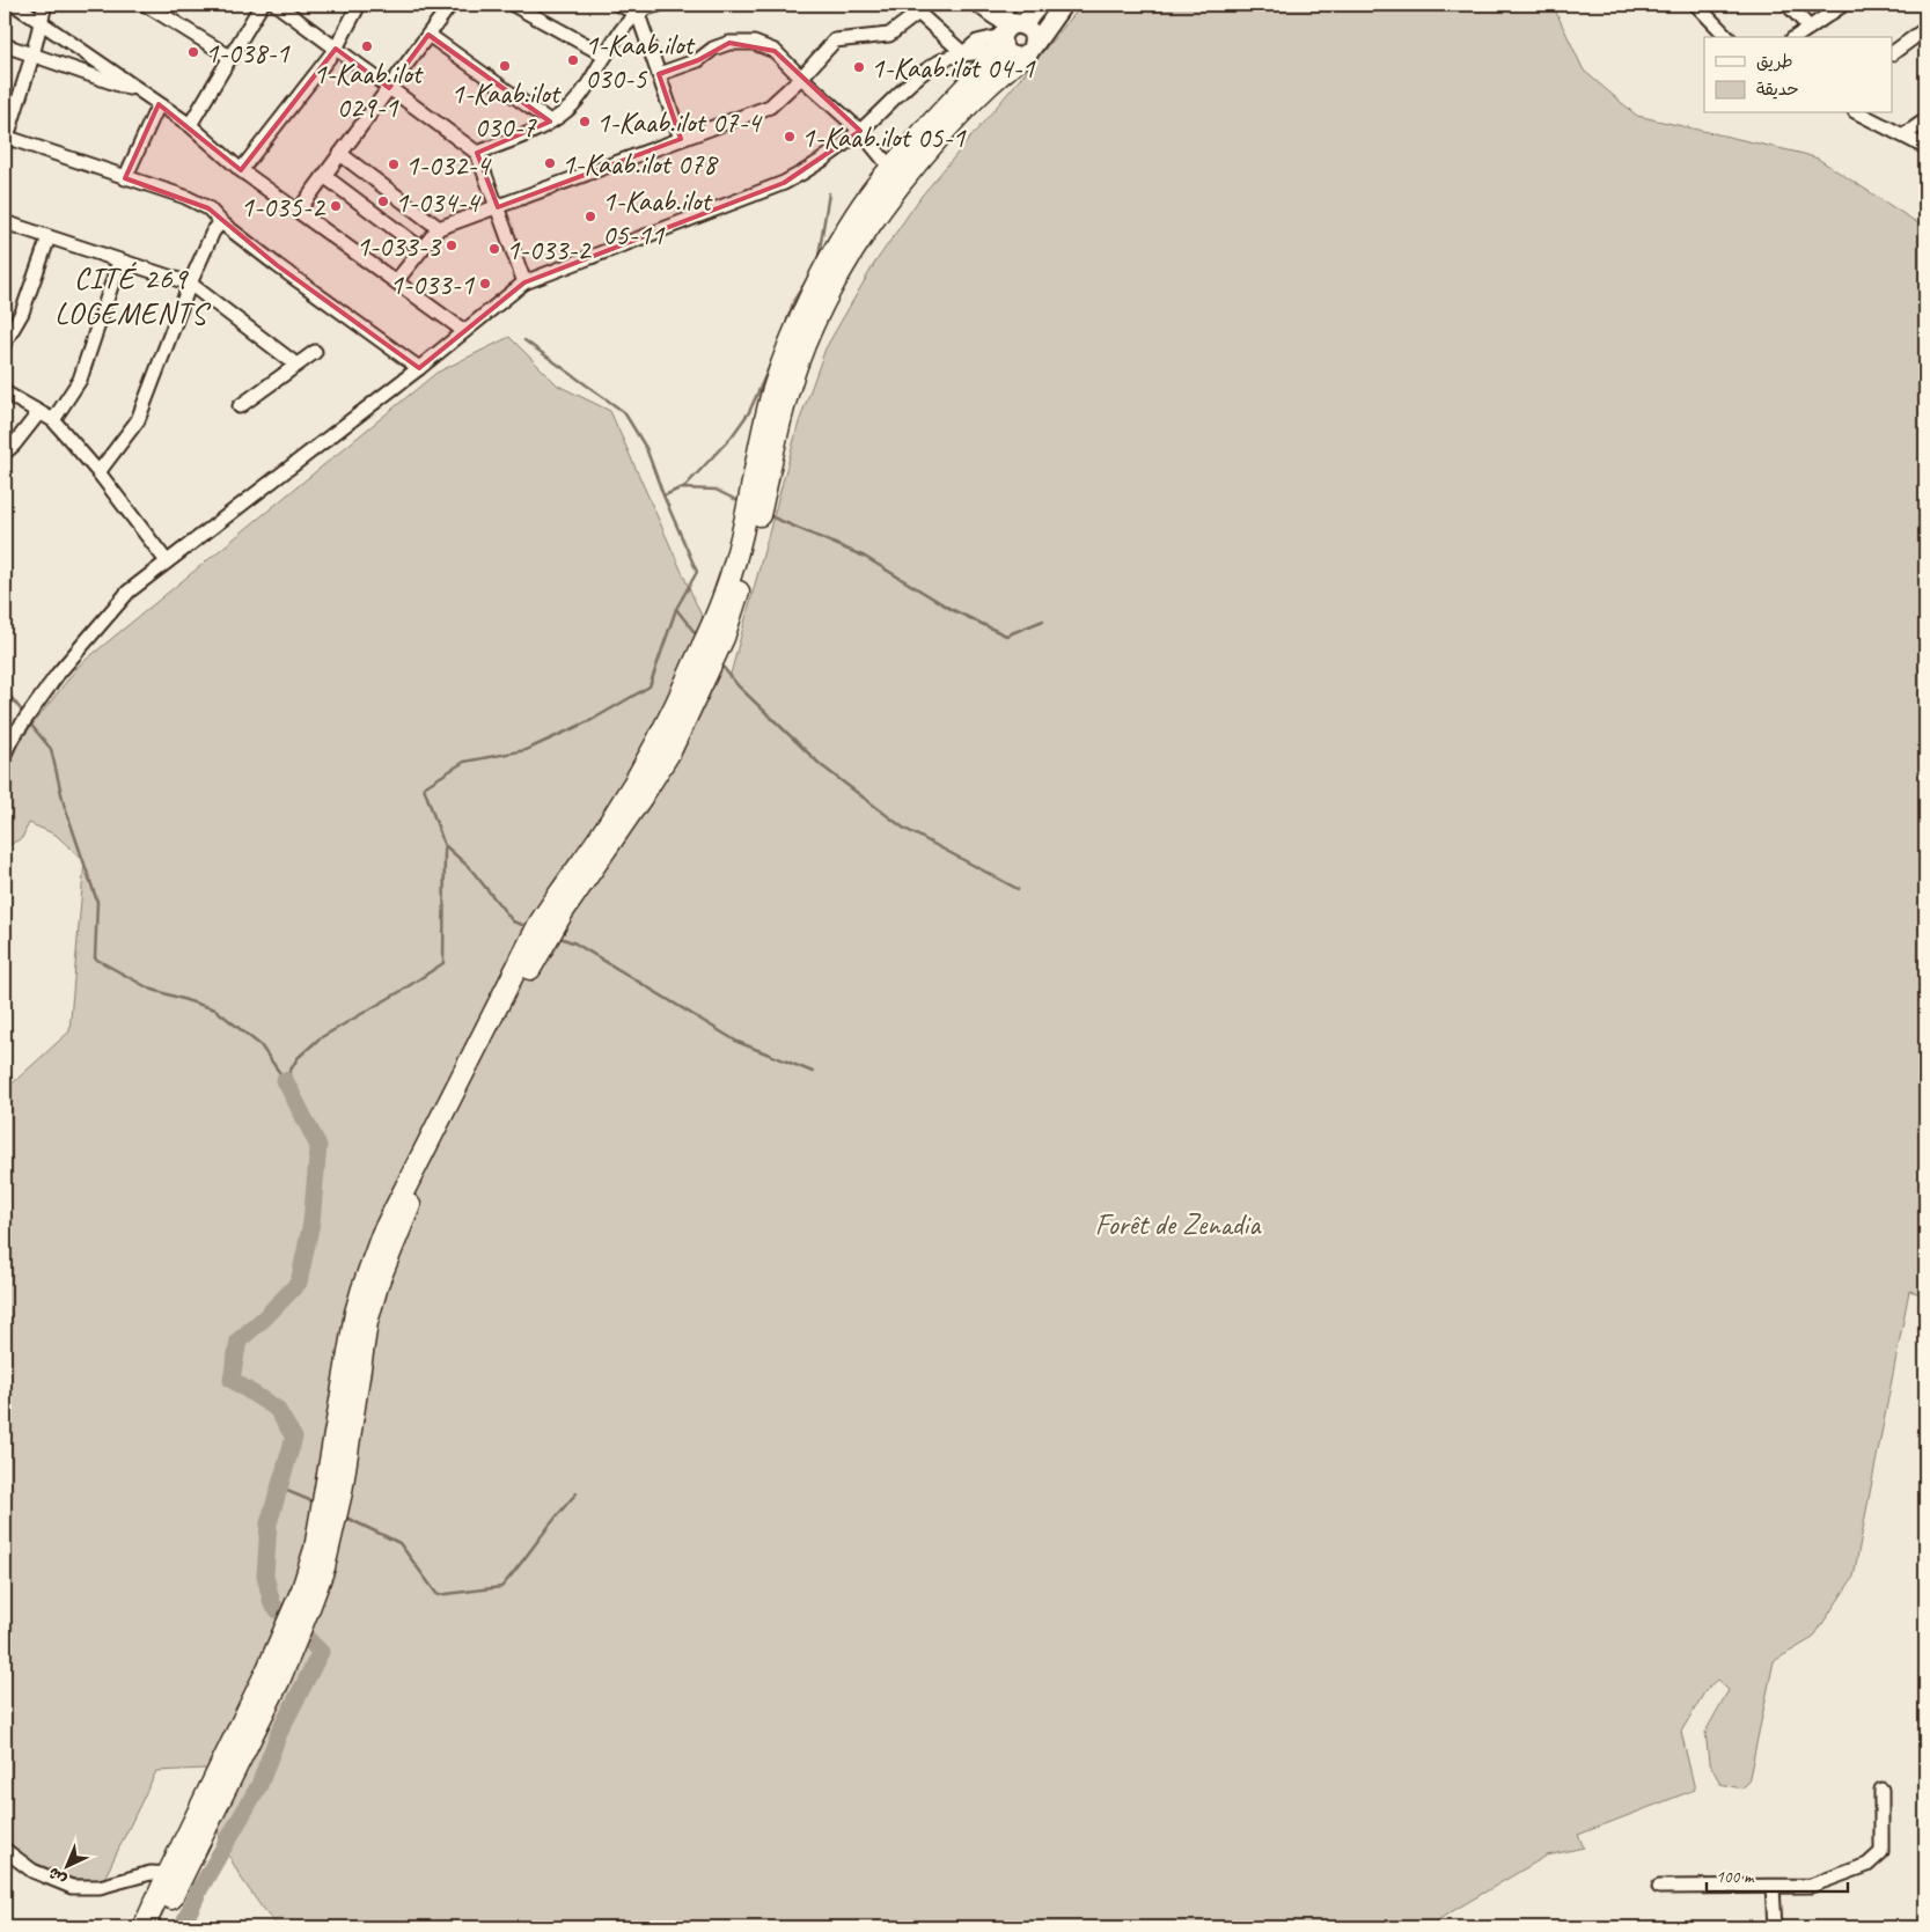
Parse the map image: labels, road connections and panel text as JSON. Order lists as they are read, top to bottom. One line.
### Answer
{"districts":["CITÉ 269 LOGEMENTS"],"parks":["Forêt de Zenadia"],"places":["1-Kaab.ilot 029-1","1-038-1","1-Kaab.ilot 030-5","1-Kaab.ilot 030-7","1-Kaab.ilot 04-1","1-Kaab.ilot 07-4","1-Kaab.ilot 05-1","1-Kaab.ilot 078","1-032-4","1-034-4","1-035-2","1-Kaab.ilot 05-11","1-033-3","1-033-2","1-033-1"],"legend":["طريق","حديقة"],"scale_bar":"100 m","north":"bottom left"}
